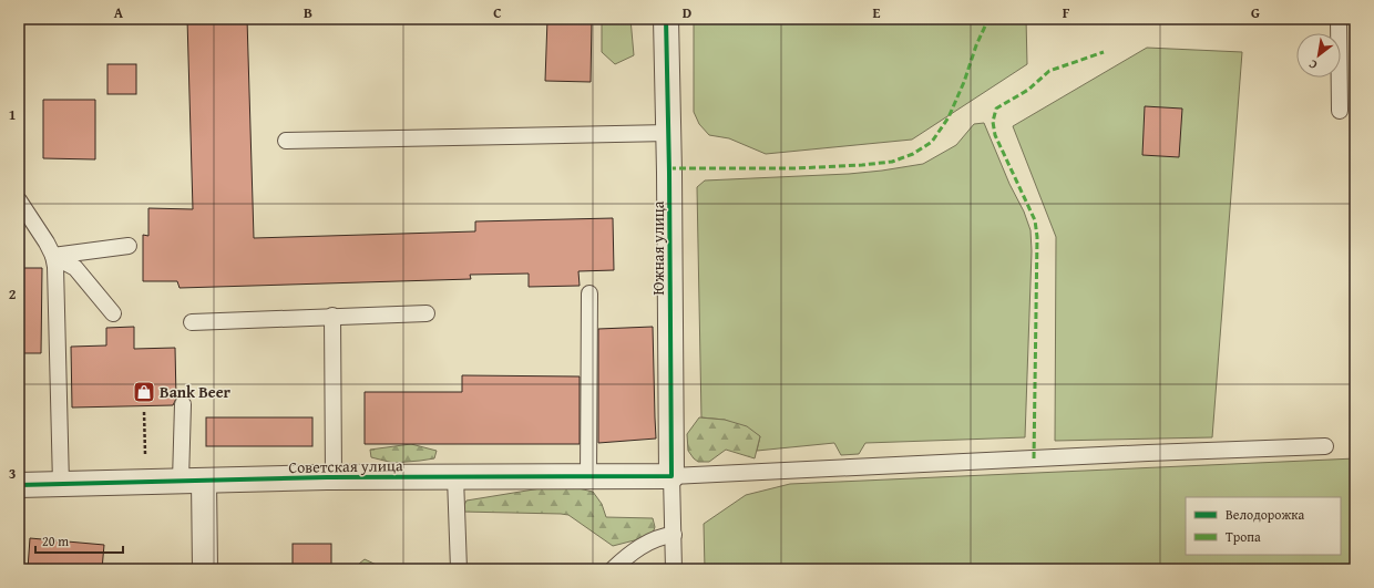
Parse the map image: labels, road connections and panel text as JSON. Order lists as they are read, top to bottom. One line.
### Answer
{"streets":{"street":["Южная улица","Советская улица"]},"crossings":[["Южная улица","Советская улица"]],"places":{"shop":["Bank Beer"]},"legend":["Велодорожка","Тропа"],"scale_bar":"20 m","north":"bottom left","grid":{"columns":["A","B","C","D","E","F","G"],"rows":["1","2","3"]}}
